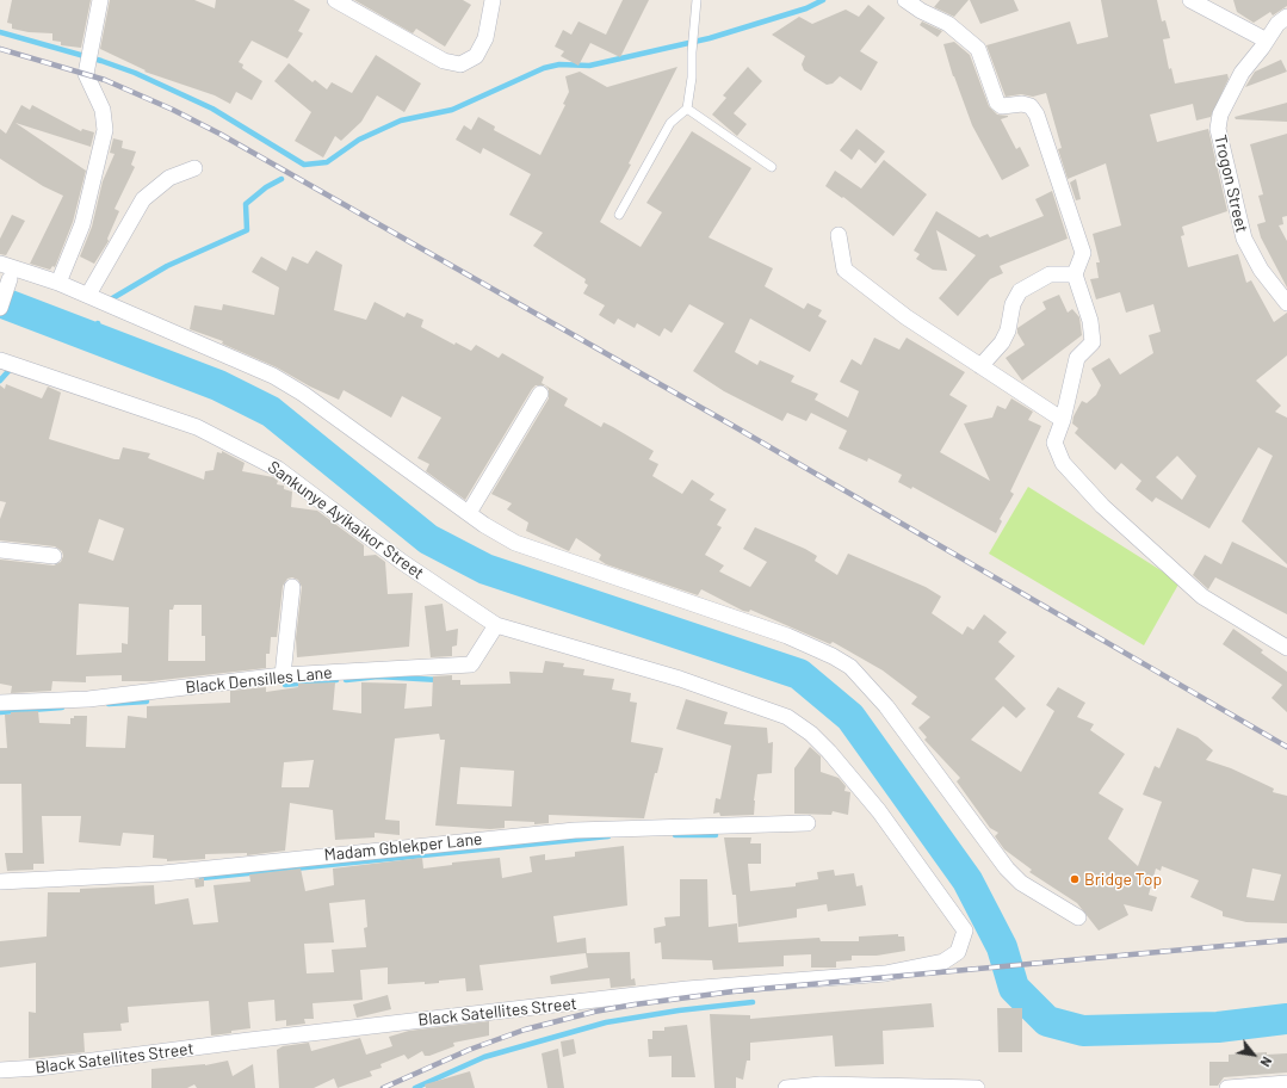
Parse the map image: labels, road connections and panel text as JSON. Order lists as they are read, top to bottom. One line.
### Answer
{"streets":{"street":["Trogon Street","Sankunye Ayikaikor Street","Black Densilles Lane","Madam Gblekper Lane","Black Satellites Street"]},"crossings":[["Sankunye Ayikaikor Street","Black Densilles Lane"],["Sankunye Ayikaikor Street","Black Satellites Street"]],"places":["Bridge Top"],"north":"bottom right"}
